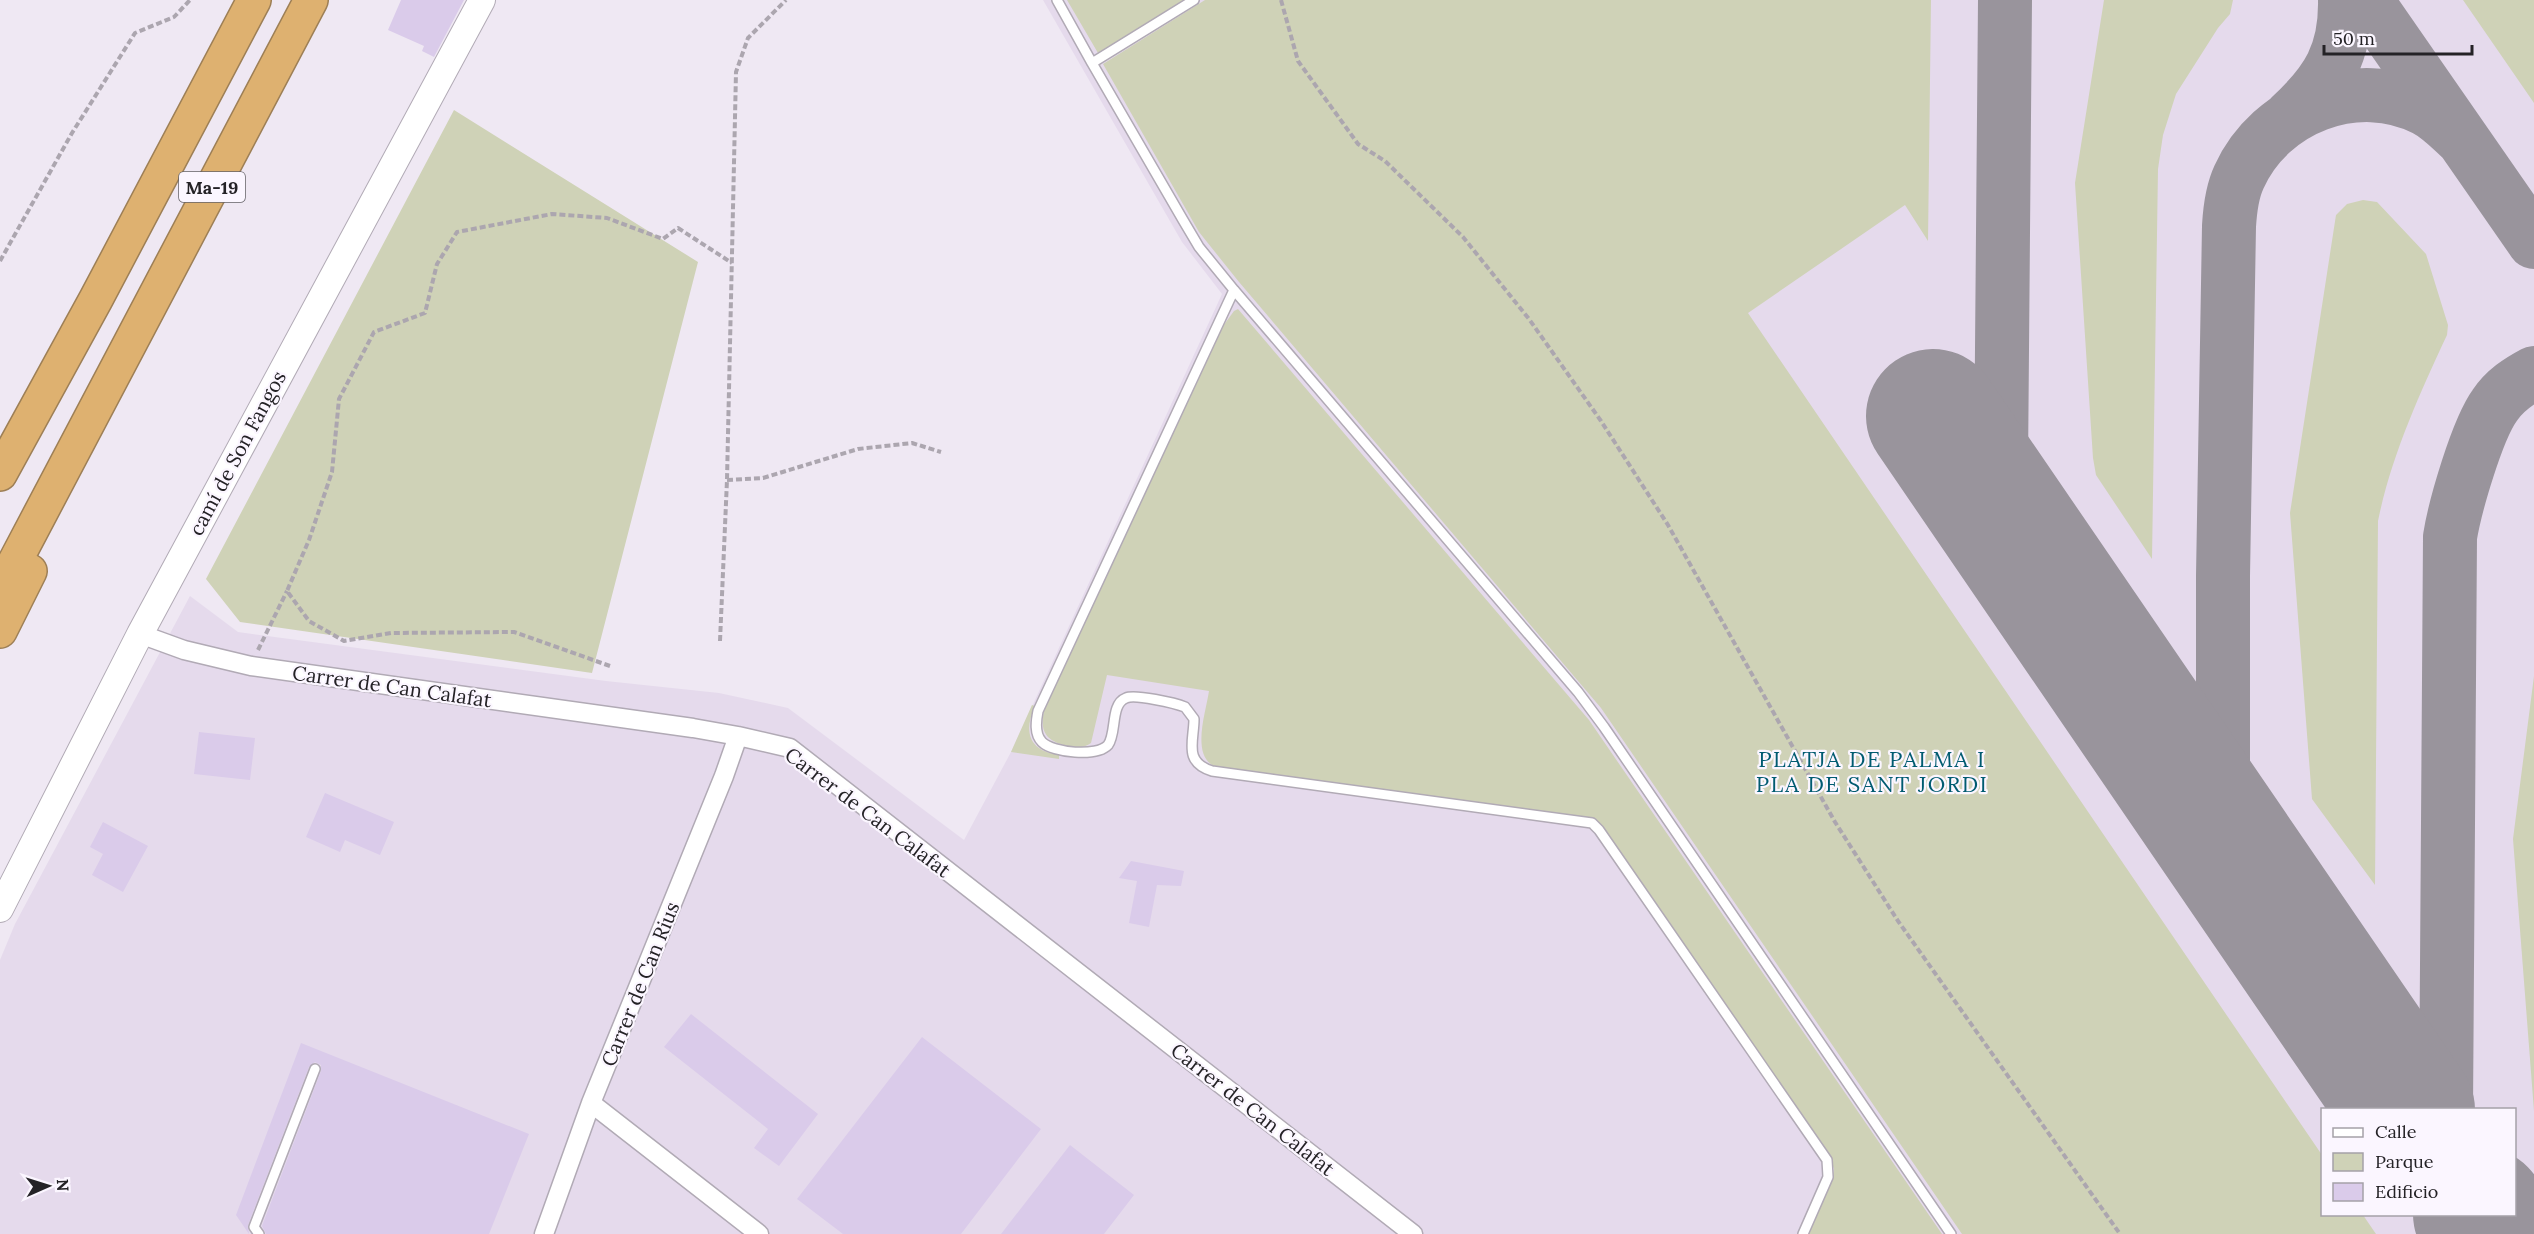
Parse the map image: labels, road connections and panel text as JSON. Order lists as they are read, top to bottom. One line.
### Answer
{"streets":{"highway":["Ma-19"],"street":["camí de Son Fangos","Carrer de Can Calafat","Carrer de Can Rius"]},"crossings":[["camí de Son Fangos","Carrer de Can Calafat"],["Carrer de Can Calafat","Carrer de Can Rius"]],"districts":["PLATJA DE PALMA I PLA DE SANT JORDI"],"legend":["Calle","Parque","Edificio"],"scale_bar":"50 m","north":"right"}
